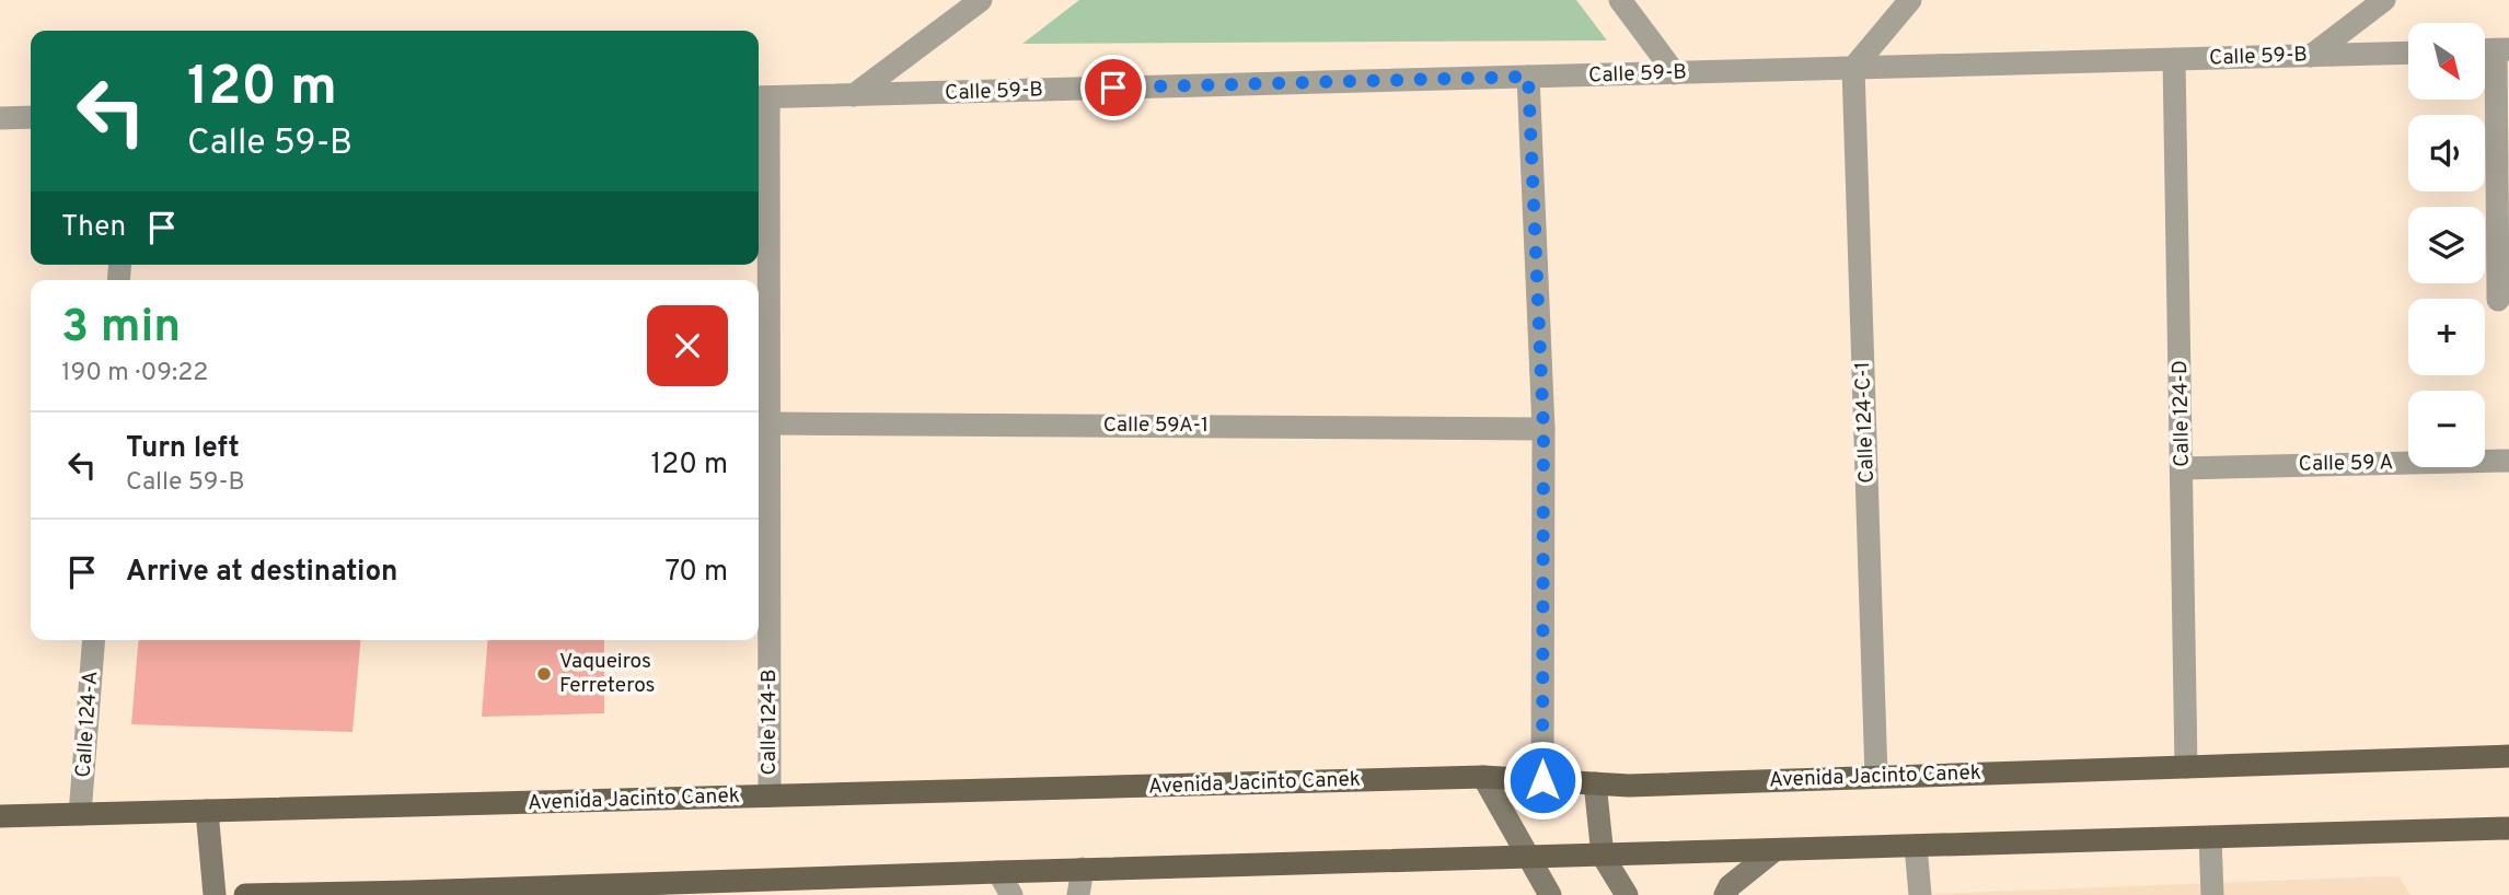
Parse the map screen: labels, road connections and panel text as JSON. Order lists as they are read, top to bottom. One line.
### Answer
{"streets":{"main road":["Avenida Jacinto Canek"],"street":["Calle 59-B","Calle 124-D","Calle 124-C-1","Calle 59A-1","Calle 59 A","Calle 124-B","Calle 124-A"]},"crossings":[["Calle 59-B","Calle 124-D"],["Calle 59-B","Calle 124-C-1"],["Calle 59-B","Calle 124-B"],["Calle 124-D","Calle 59 A"],["Calle 124-D","Avenida Jacinto Canek"],["Calle 124-C-1","Avenida Jacinto Canek"],["Calle 59A-1","Calle 124-B"],["Calle 124-B","Avenida Jacinto Canek"],["Calle 124-A","Avenida Jacinto Canek"]],"places":["Vaqueiros Ferreteros"],"north":"bottom right","page":{"map_buttons":["+","−"],"turn":["120 m","Calle 59-B"],"then":"Then","heading":["3 min","190 m · 09:22"],"list":[{"name":"Turn left","note":"Calle 59-B","value":"120 m"},{"name":"Arrive at destination","value":"70 m"}]}}
